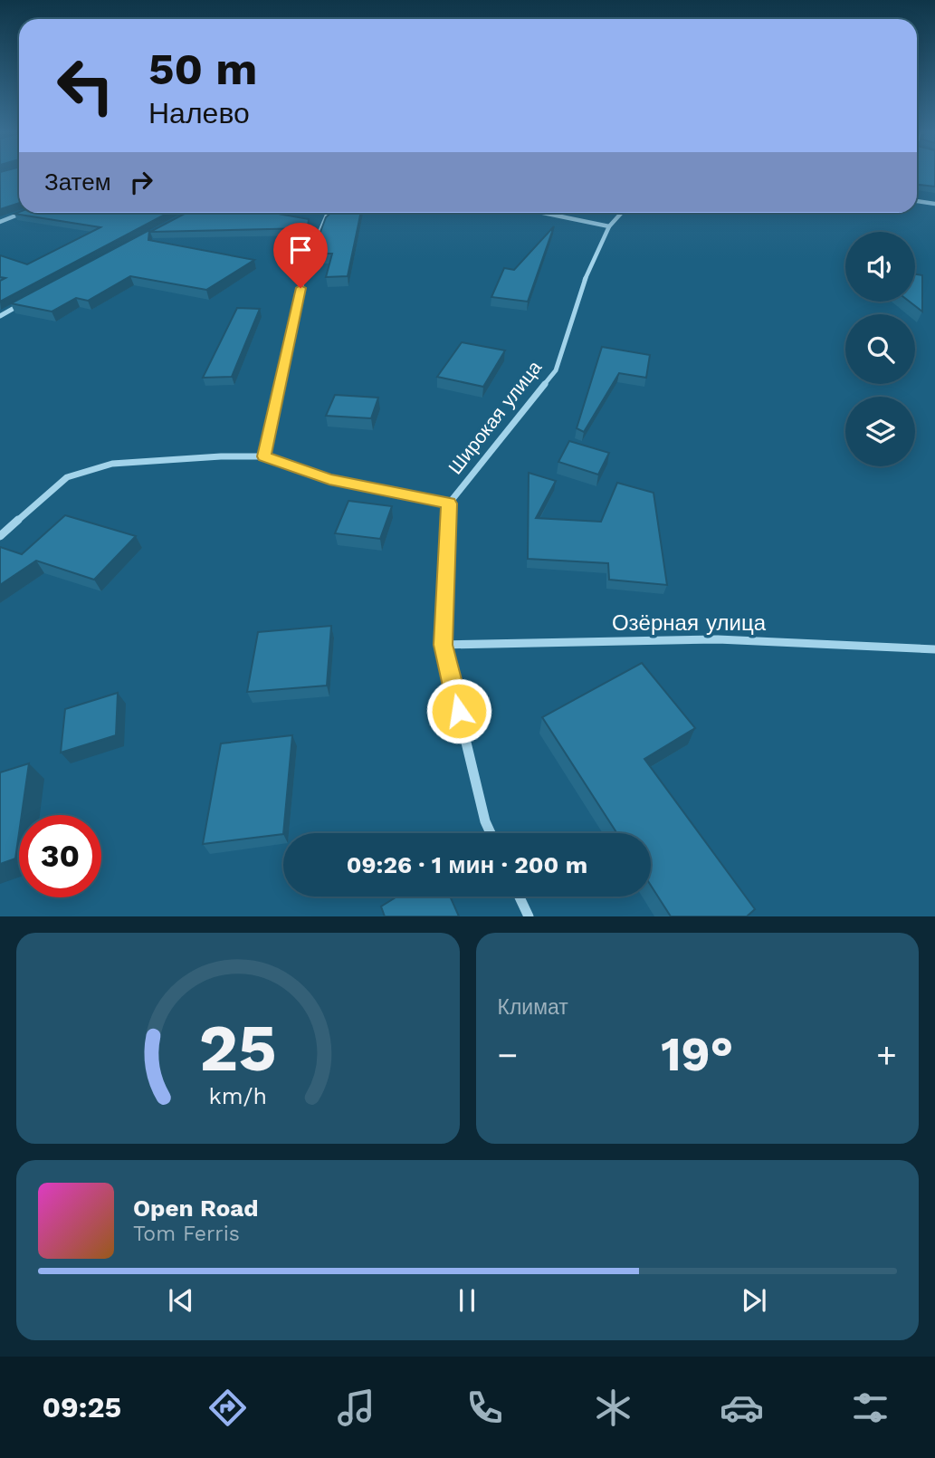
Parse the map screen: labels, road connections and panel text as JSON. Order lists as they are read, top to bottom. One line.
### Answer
{"streets":{"street":["Широкая улица","Озёрная улица"]},"crossings":[["Широкая улица","Озёрная улица"]],"page":{"turn":["50 m","Налево"],"then":"Затем","limit":"30","trip":"09:26 · 1 мин · 200 m","tile":"Климат","heat":["−","19°","+"],"song":["Open Road","Tom Ferris"],"tabs":"09:25","gauge":["25","km/h"]}}
